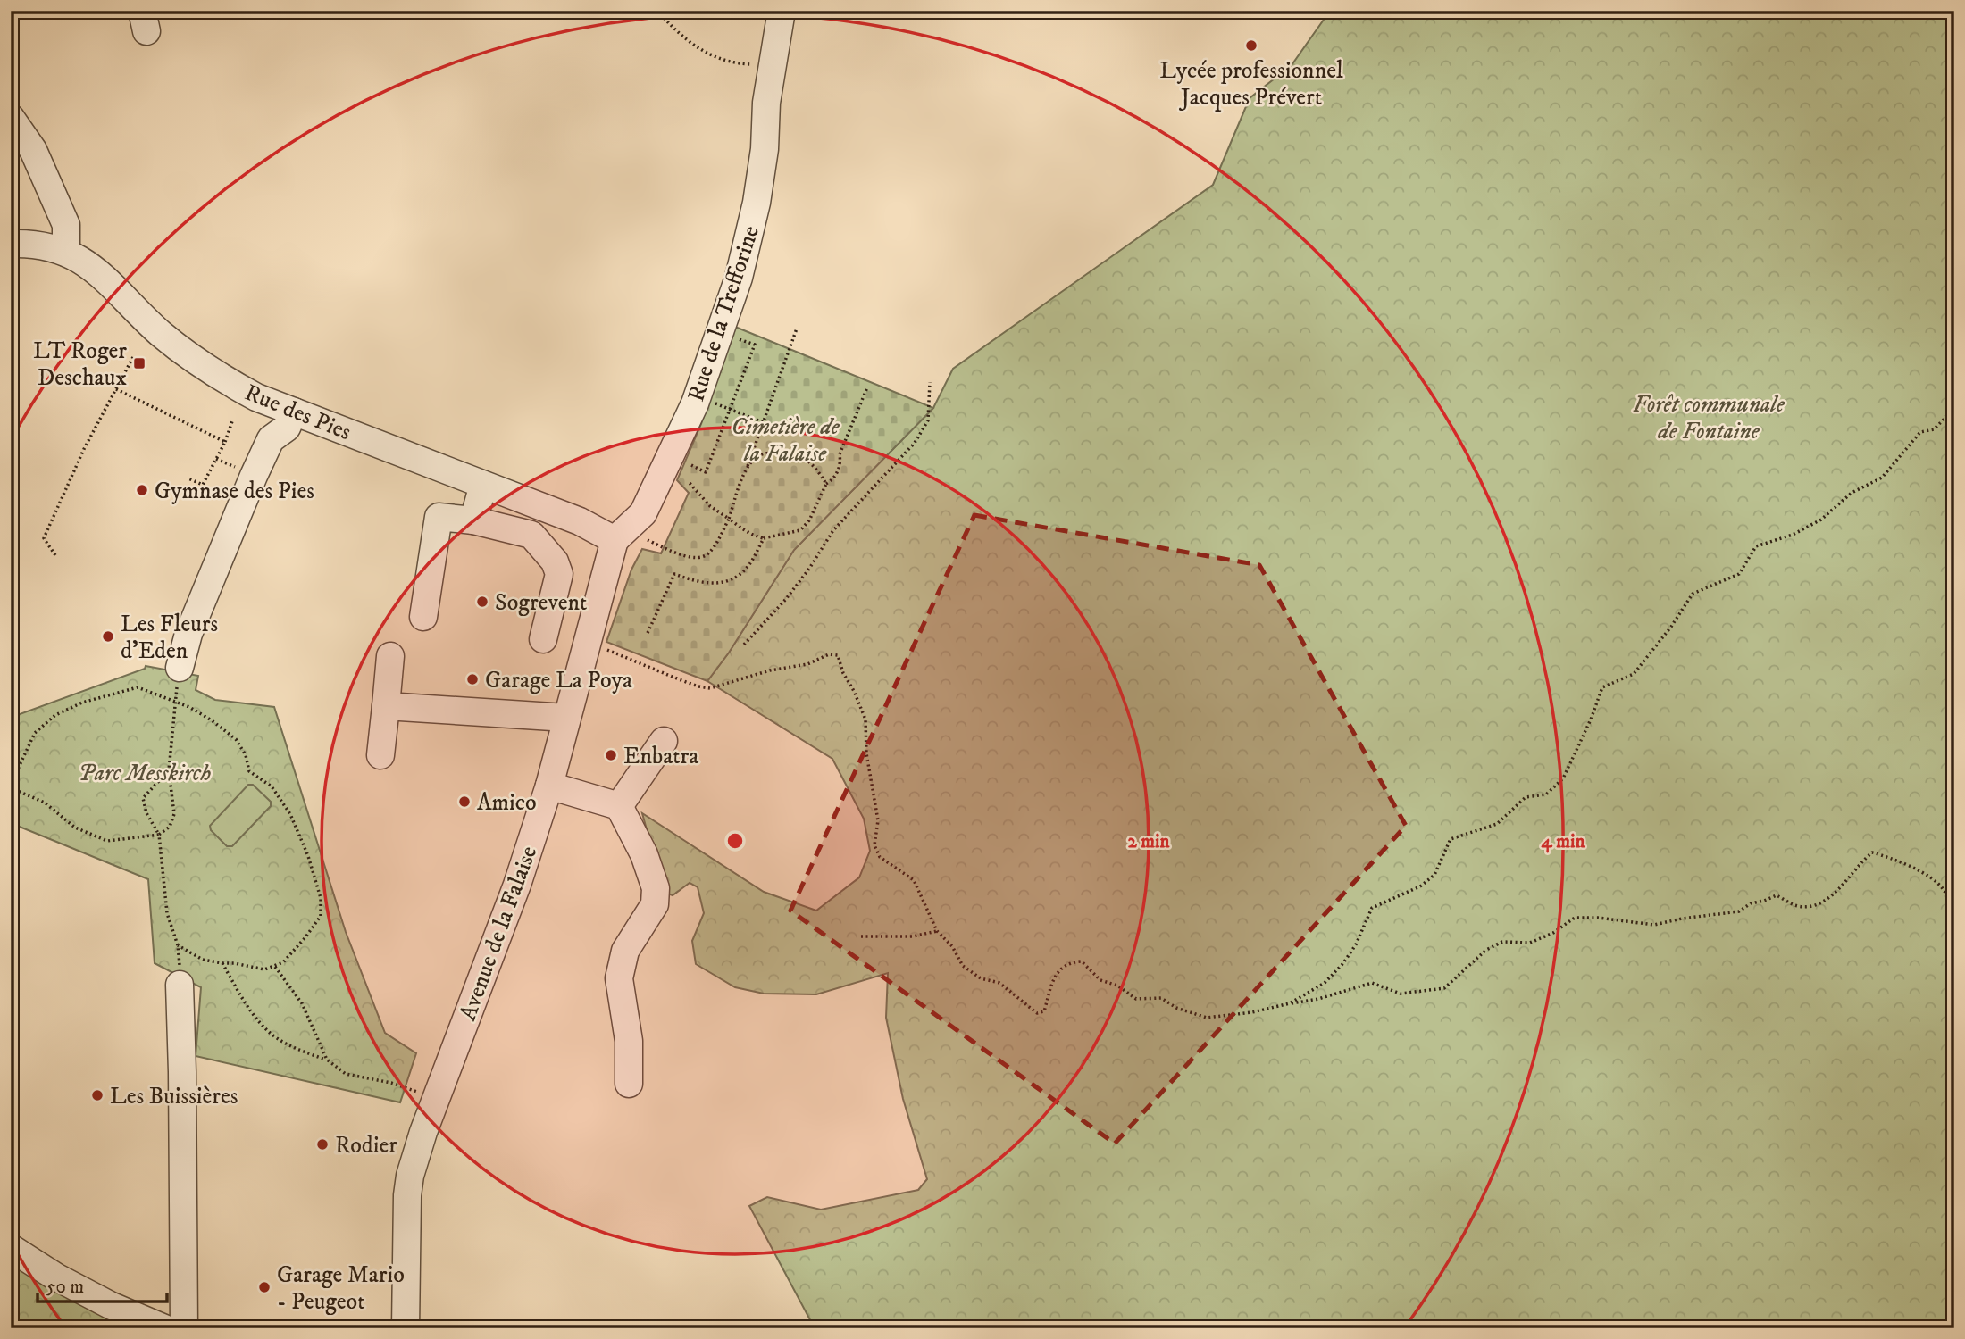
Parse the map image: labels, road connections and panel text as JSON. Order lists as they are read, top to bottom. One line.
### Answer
{"streets":{"street":["Rue de la Trefforine","Rue des Pies","Avenue de la Falaise"]},"crossings":[["Rue de la Trefforine","Rue des Pies"],["Rue de la Trefforine","Avenue de la Falaise"],["Rue des Pies","Avenue de la Falaise"]],"parks":["Forêt communale de Fontaine","Cimetière de la Falaise","Parc Messkirch"],"places":{"other":["Lycée professionnel Jacques Prévert","Gymnase des Pies","Sogrevent","Les Fleurs d'Eden","Garage La Poya","Enbatra","Amico","Les Buissières","Rodier","Garage Mario - Peugeot"],"transit":["LT Roger Deschaux"]},"scale_bar":"50 m","rings":["2 min","4 min"]}
